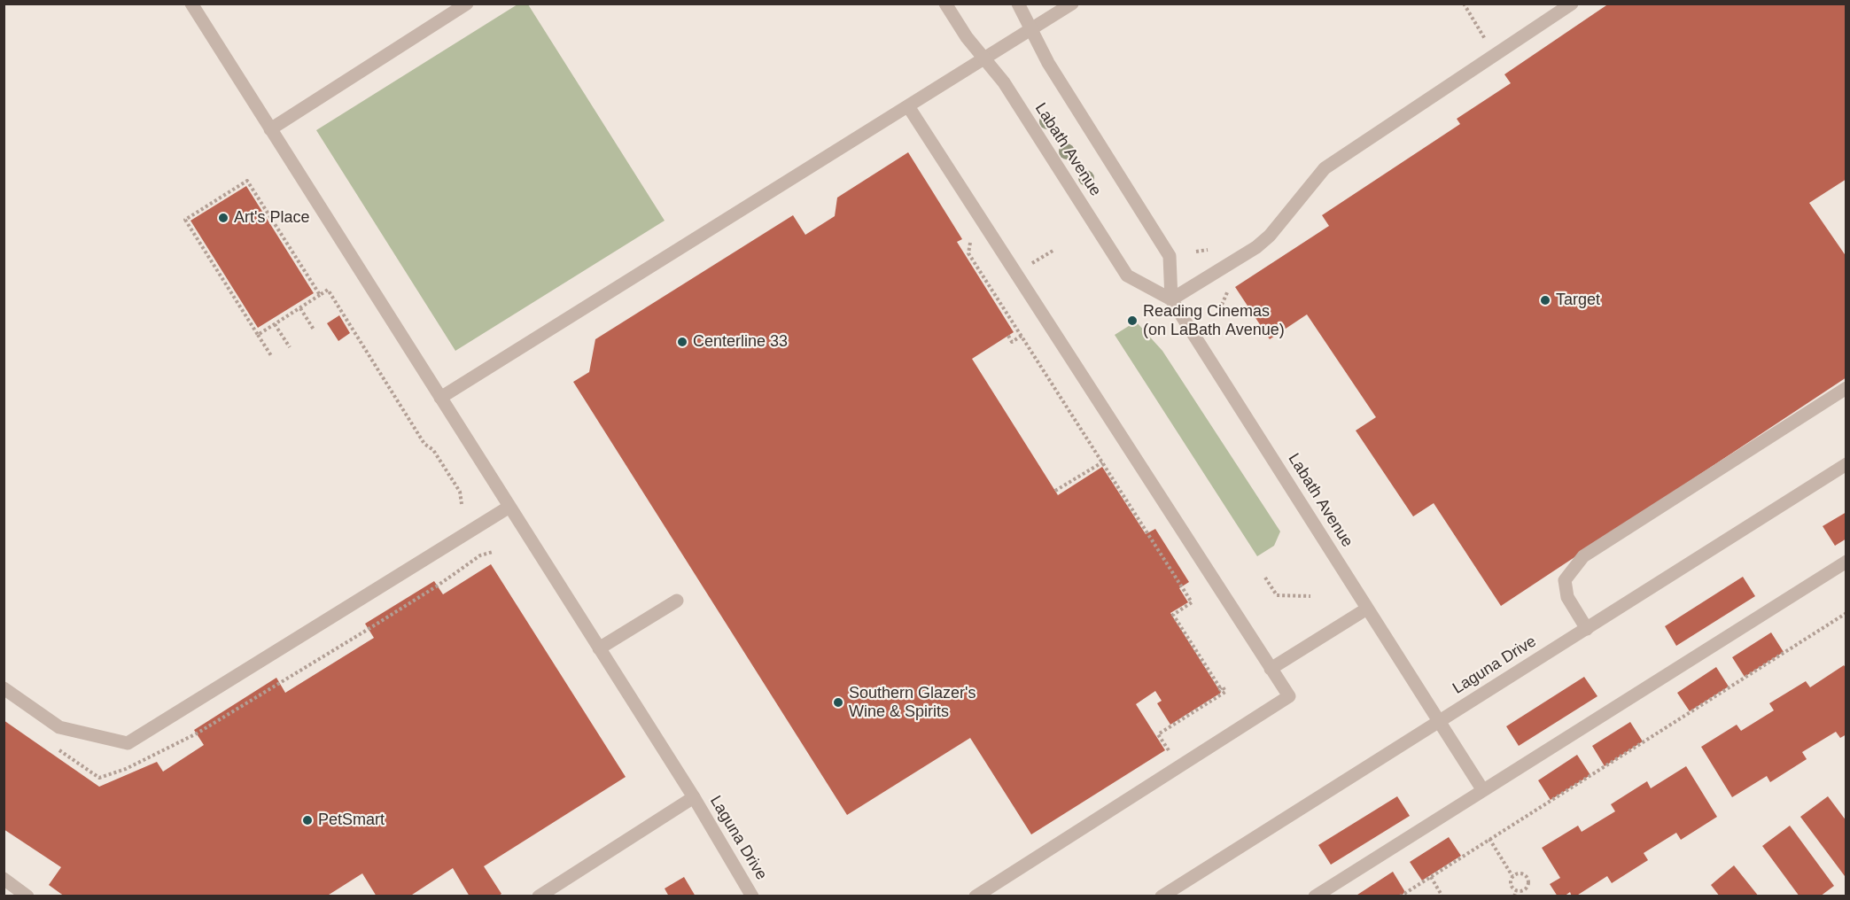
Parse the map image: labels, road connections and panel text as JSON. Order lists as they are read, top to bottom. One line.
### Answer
{"streets":{"street":["Labath Avenue","Laguna Drive"]},"crossings":[["Labath Avenue","Laguna Drive"]],"places":["Art's Place","Target","Reading Cinemas (on LaBath Avenue)","Centerline 33","Southern Glazer's Wine & Spirits","PetSmart"]}
